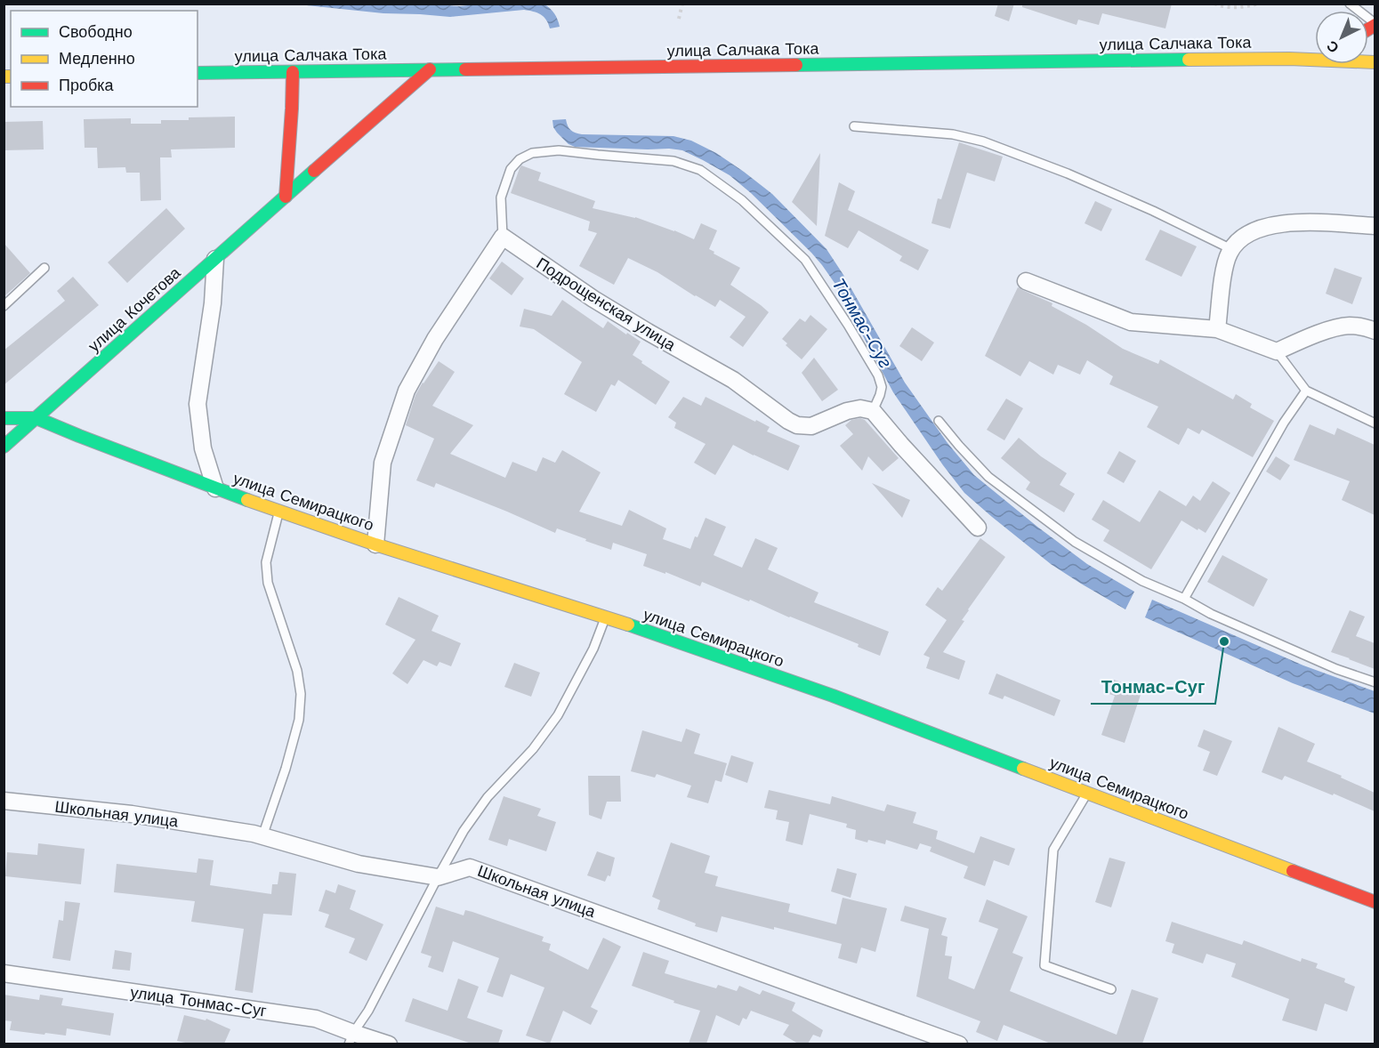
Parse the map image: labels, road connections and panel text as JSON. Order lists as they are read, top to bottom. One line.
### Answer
{"streets":{"street":["улица Салчака Тока","Подрощенская улица","улица Кочетова","улица Семирацкого","Школьная улица","улица Тонмас-Суг"]},"crossings":[["улица Салчака Тока","улица Кочетова"],["улица Кочетова","улица Семирацкого"]],"water":["Тонмас-Суг"],"places":["Тонмас-Суг"],"legend":["Свободно","Медленно","Пробка"],"north":"bottom left"}
